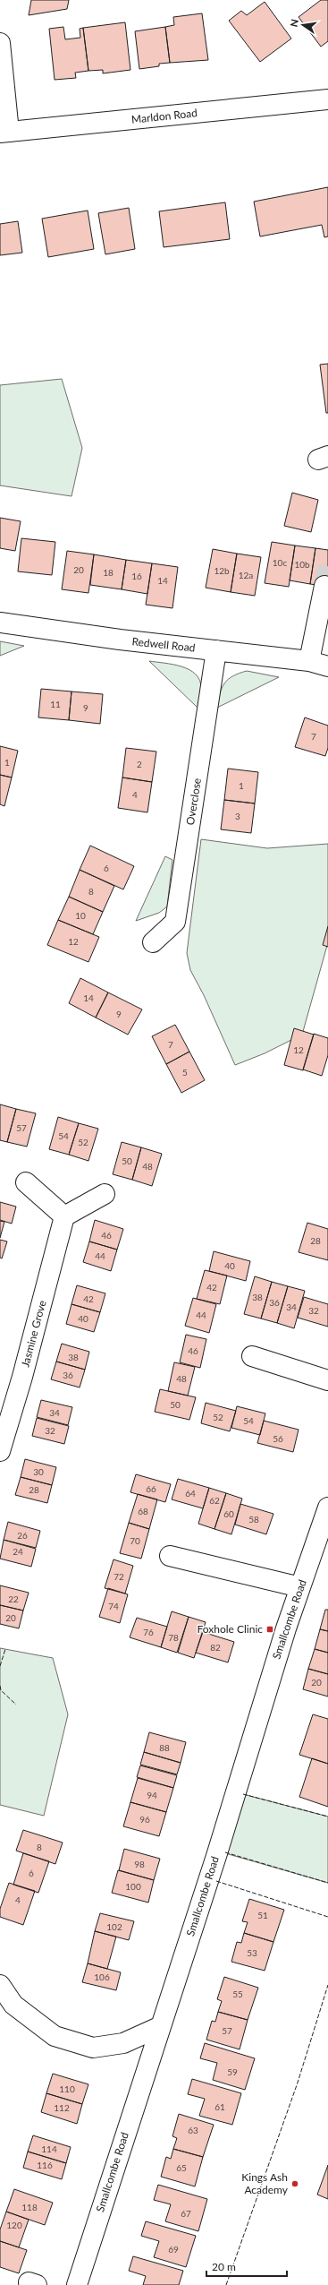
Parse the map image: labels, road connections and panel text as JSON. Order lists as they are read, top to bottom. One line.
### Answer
{"streets":{"street":["Marldon Road","Redwell Road","Overclose","Jasmine Grove","Smallcombe Road"]},"crossings":[["Redwell Road","Overclose"]],"places":{"transit":["Foxhole Clinic"],"other":["Kings Ash Academy"]},"house_numbers":["10c","10b","20","12b","18","12a","16","14","11","9","7","1","2","1","4","3","6","8","10","12","14","9","7","12","5","57","54","52","50","48","46","28","44","40","42","38","42","36","34","32","44","40","46","38","36","48","50","34","52","54","32","56","30","66","28","64","62","68","60","58","26","70","24","72","22","74","20","76","78","82","20","88","94","96","8","98","6","100","4","51","102","53","106","55","57","59","110","61","112","63","114","116","65","118","67","120","69"],"scale_bar":"20 m","north":"left"}
